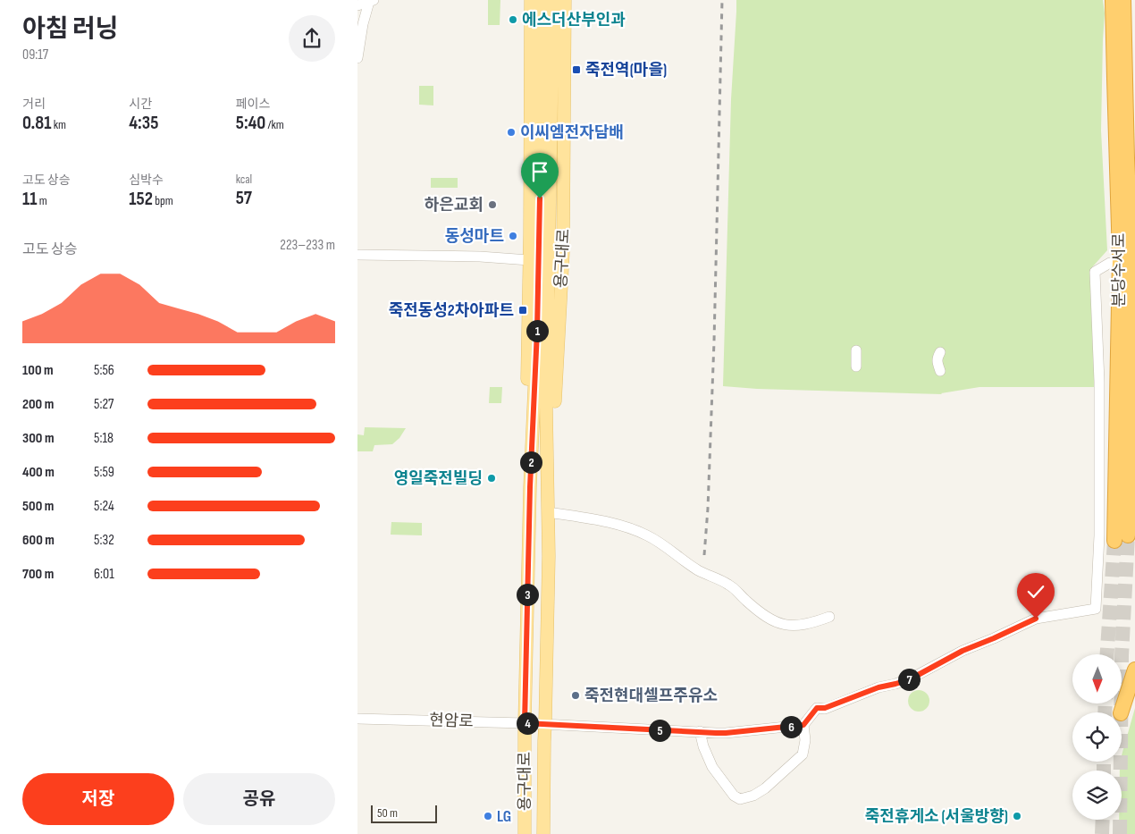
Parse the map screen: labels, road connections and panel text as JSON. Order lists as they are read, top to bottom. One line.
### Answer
{"streets":{"highway":["분당수서로"],"main road":["용구대로"],"street":["현암로"]},"crossings":[["용구대로","현암로"]],"places":{"other":["에스더산부인과","이씨엠전자담배","하은교회","동성마트","영일죽전빌딩","죽전현대셀프주유소","LG","죽전휴게소 (서울방향)"],"transit":["죽전역(마을)","죽전동성2차아파트"]},"scale_bar":"50 m","north":"bottom","page":{"heading":["아침 러닝","09:17"],"stats":[["거리","0.81 km"],["시간","4:35"],["페이스","5:40 /km"],["고도 상승","11 m"],["심박수","152 bpm"],["kcal","57"]],"chart":["고도 상승","223–233 m"],"pins":["1","2","3","7","4","6","5"],"list":[{"name":"100 m","note":"5:56"},{"name":"200 m","note":"5:27"},{"name":"300 m","note":"5:18"},{"name":"400 m","note":"5:59"},{"name":"500 m","note":"5:24"},{"name":"600 m","note":"5:32"},{"name":"700 m","note":"6:01"}],"buttons":["저장","공유"],"scale":"50 m"}}
